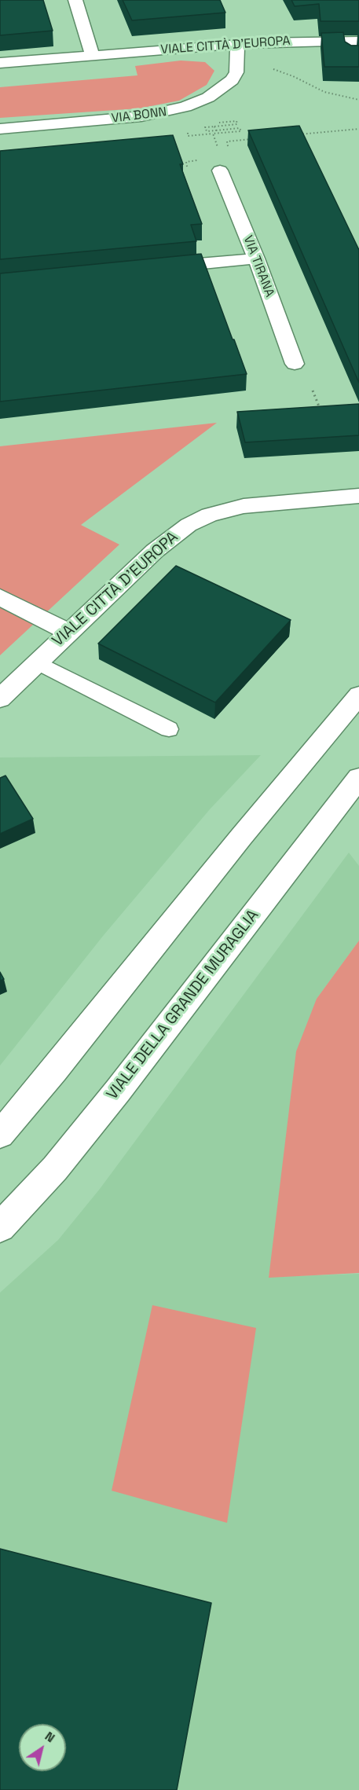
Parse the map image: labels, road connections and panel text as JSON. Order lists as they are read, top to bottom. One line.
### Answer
{"streets":{"street":["VIALE CITTÀ D'EUROPA","VIA BONN","VIA TIRANA","VIALE DELLA GRANDE MURAGLIA"]},"crossings":[["VIALE CITTÀ D'EUROPA","VIA BONN"]],"north":"top right"}
